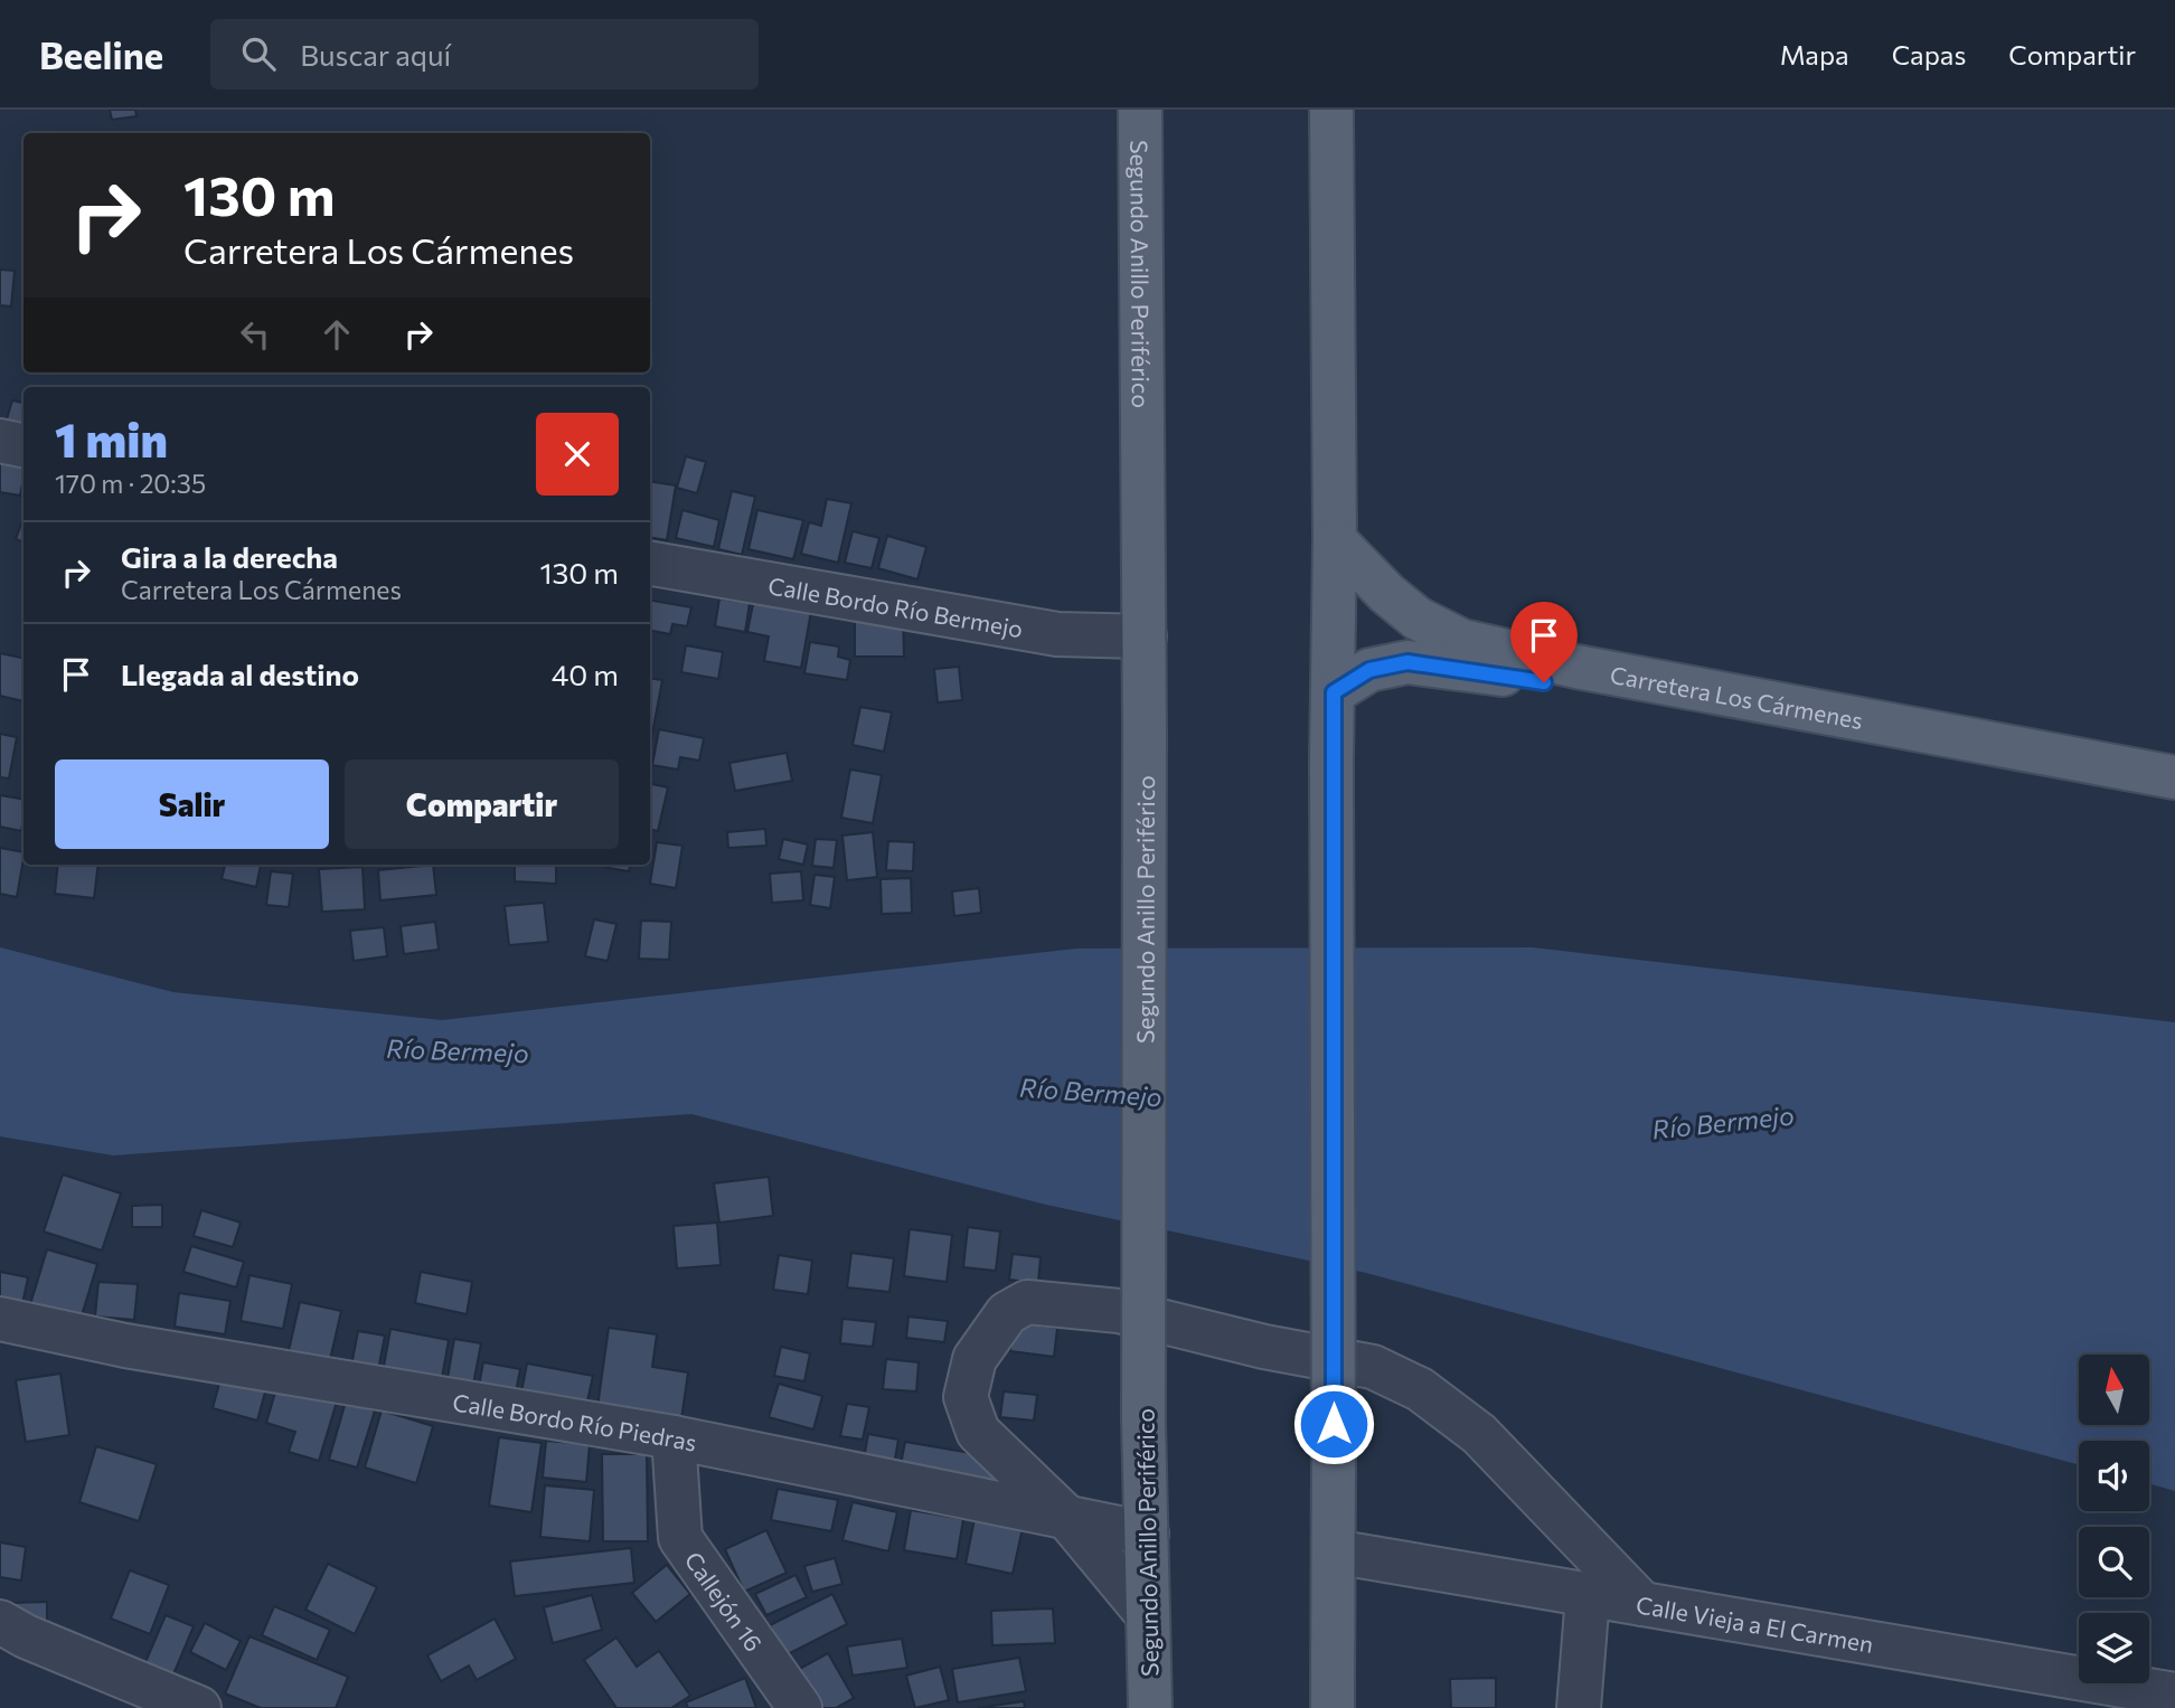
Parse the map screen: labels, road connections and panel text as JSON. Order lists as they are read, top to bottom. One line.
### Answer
{"streets":{"main road":["Segundo Anillo Periférico","Carretera Los Cármenes"],"street":["Calle Bordo Río Bermejo","Calle Bordo Río Piedras","Callejón 16","Calle Vieja a El Carmen"]},"crossings":[["Segundo Anillo Periférico","Calle Bordo Río Bermejo"],["Segundo Anillo Periférico","Calle Bordo Río Piedras"],["Calle Bordo Río Piedras","Callejón 16"]],"water":["Río Bermejo"],"north":"top","page":{"header":"Beeline","search":"Buscar aquí","nav":["Mapa","Capas","Compartir"],"turn":["130 m","Carretera Los Cármenes"],"heading":["1 min","170 m · 20:35"],"list":[{"name":"Gira a la derecha","note":"Carretera Los Cármenes","value":"130 m"},{"name":"Llegada al destino","value":"40 m"}],"buttons":["Salir","Compartir"]}}
